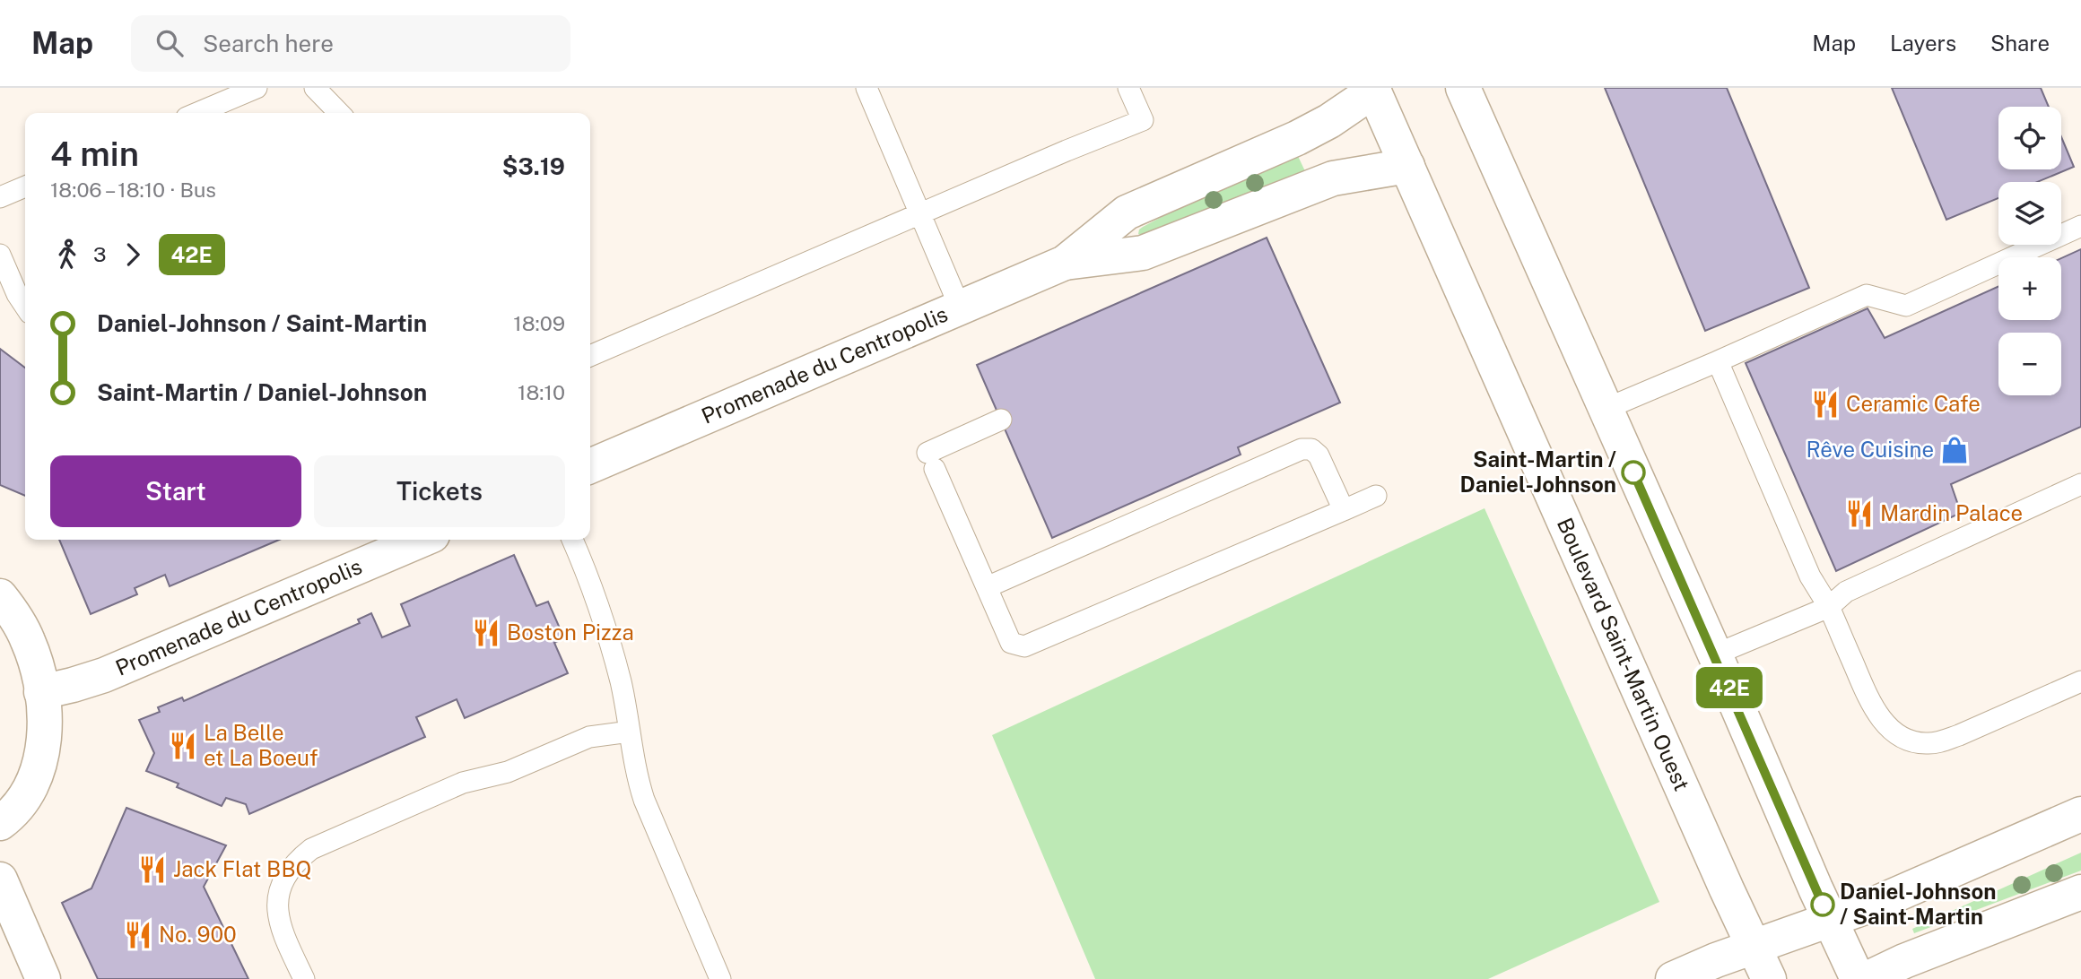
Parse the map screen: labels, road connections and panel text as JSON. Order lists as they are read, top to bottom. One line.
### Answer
{"streets":{"street":["Promenade du Centropolis","Boulevard Saint-Martin Ouest"]},"crossings":[["Promenade du Centropolis","Boulevard Saint-Martin Ouest"]],"places":{"restaurant":["Ceramic Cafe","Mardin Palace","Boston Pizza","La Belle et La Boeuf","Jack Flat BBQ","No. 900"],"shop":["Rêve Cuisine"],"other":["Saint-Martin / Daniel-Johnson","Daniel-Johnson / Saint-Martin"]},"lines":["bus line 42E"],"page":{"header":"Map","search":"Search here","nav":["Map","Layers","Share"],"on_map":"42E","map_buttons":["+","−"],"heading":["4 min","18:06 – 18:10 · Bus","$3.19"],"legs":["3","42E"],"list":[{"name":"Daniel-Johnson / Saint-Martin","value":"18:09"},{"name":"Saint-Martin / Daniel-Johnson","value":"18:10"}],"buttons":["Start","Tickets"]}}
